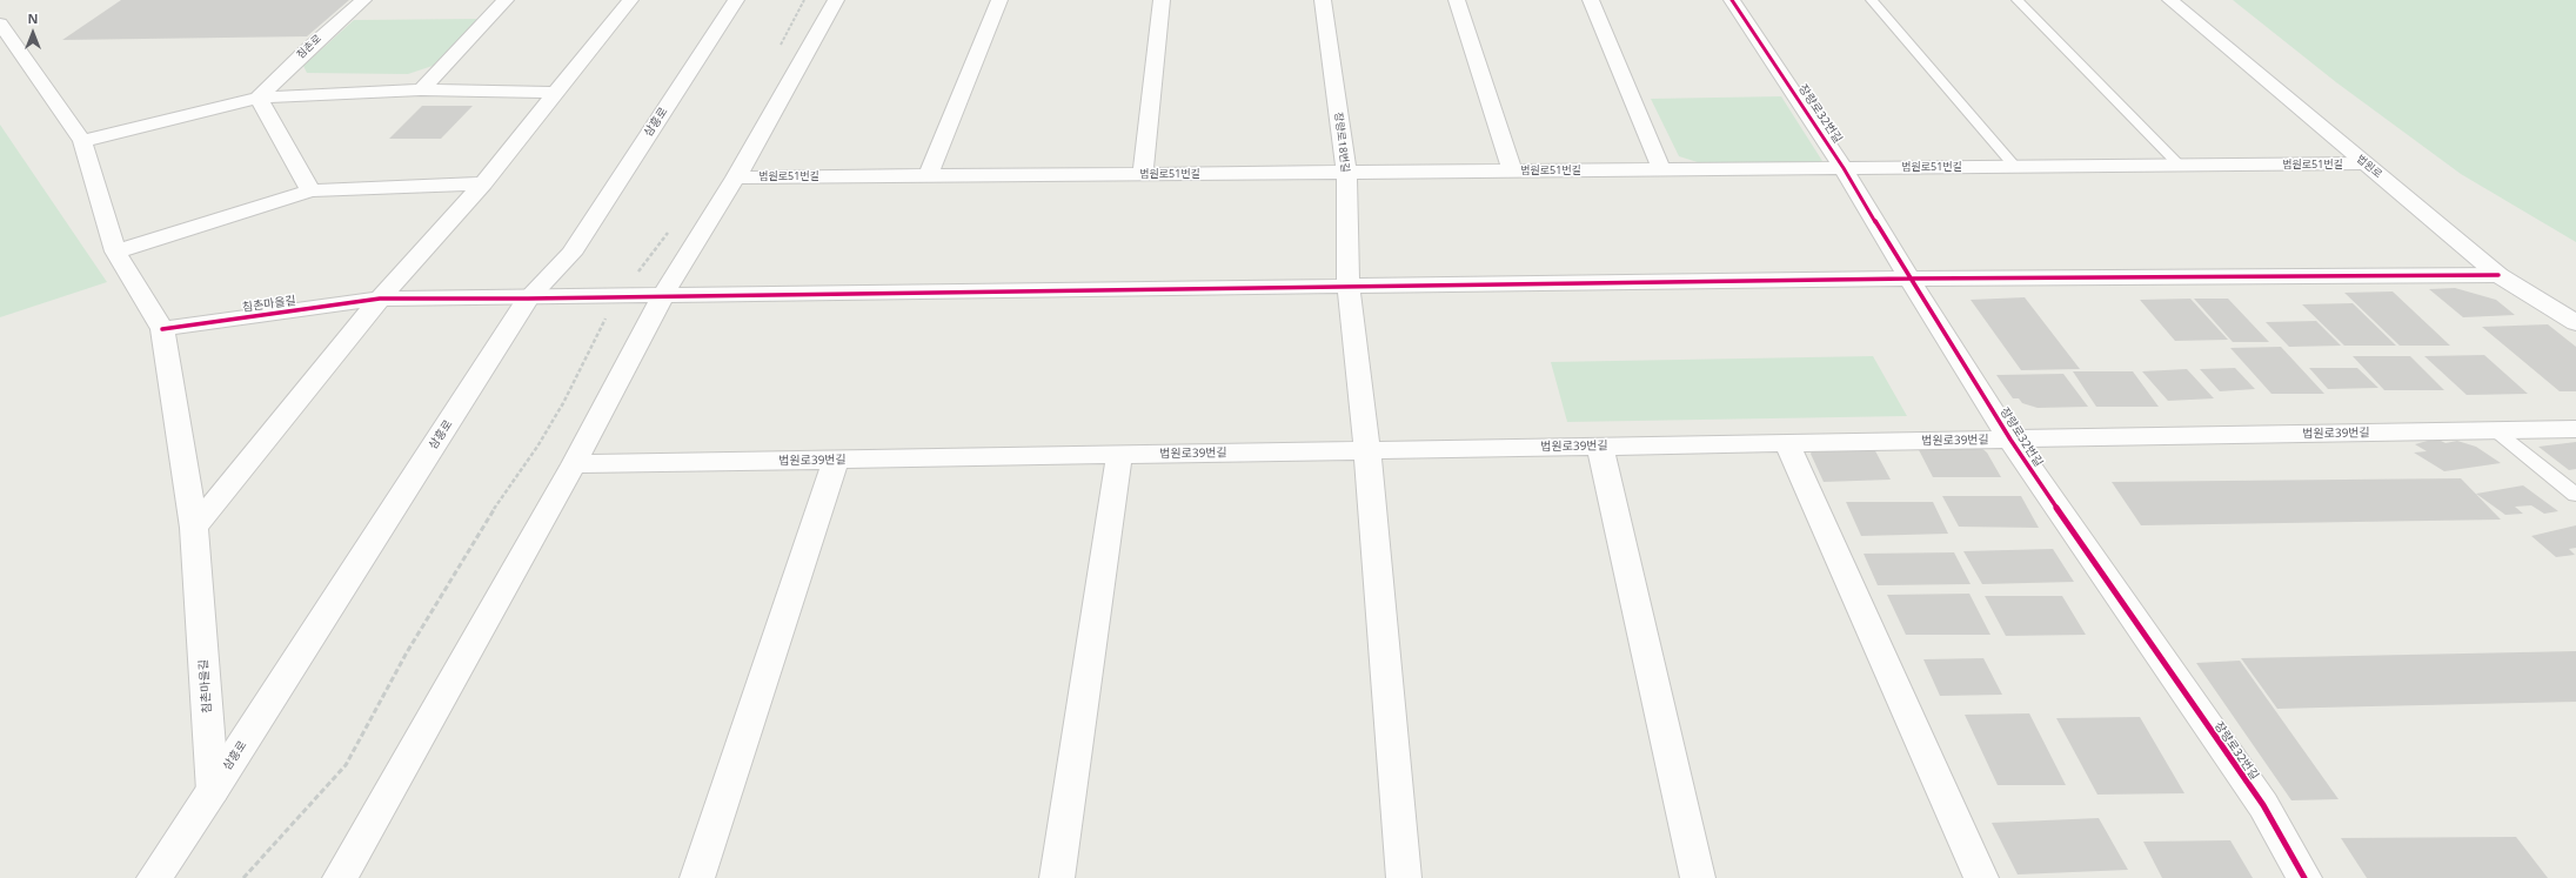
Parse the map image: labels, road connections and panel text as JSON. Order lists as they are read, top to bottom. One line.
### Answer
{"streets":{"street":["침촌로","장량로32번길","삼흥로","장량로18번길","법원로51번길","법원로","침촌마을길","법원로39번길"]},"crossings":[["장량로32번길","법원로51번길"],["장량로32번길","침촌마을길"],["장량로32번길","법원로39번길"],["삼흥로","침촌마을길"],["장량로18번길","법원로51번길"],["장량로18번길","침촌마을길"],["장량로18번길","법원로39번길"],["법원로51번길","법원로"],["법원로","침촌마을길"]],"north":"top"}
